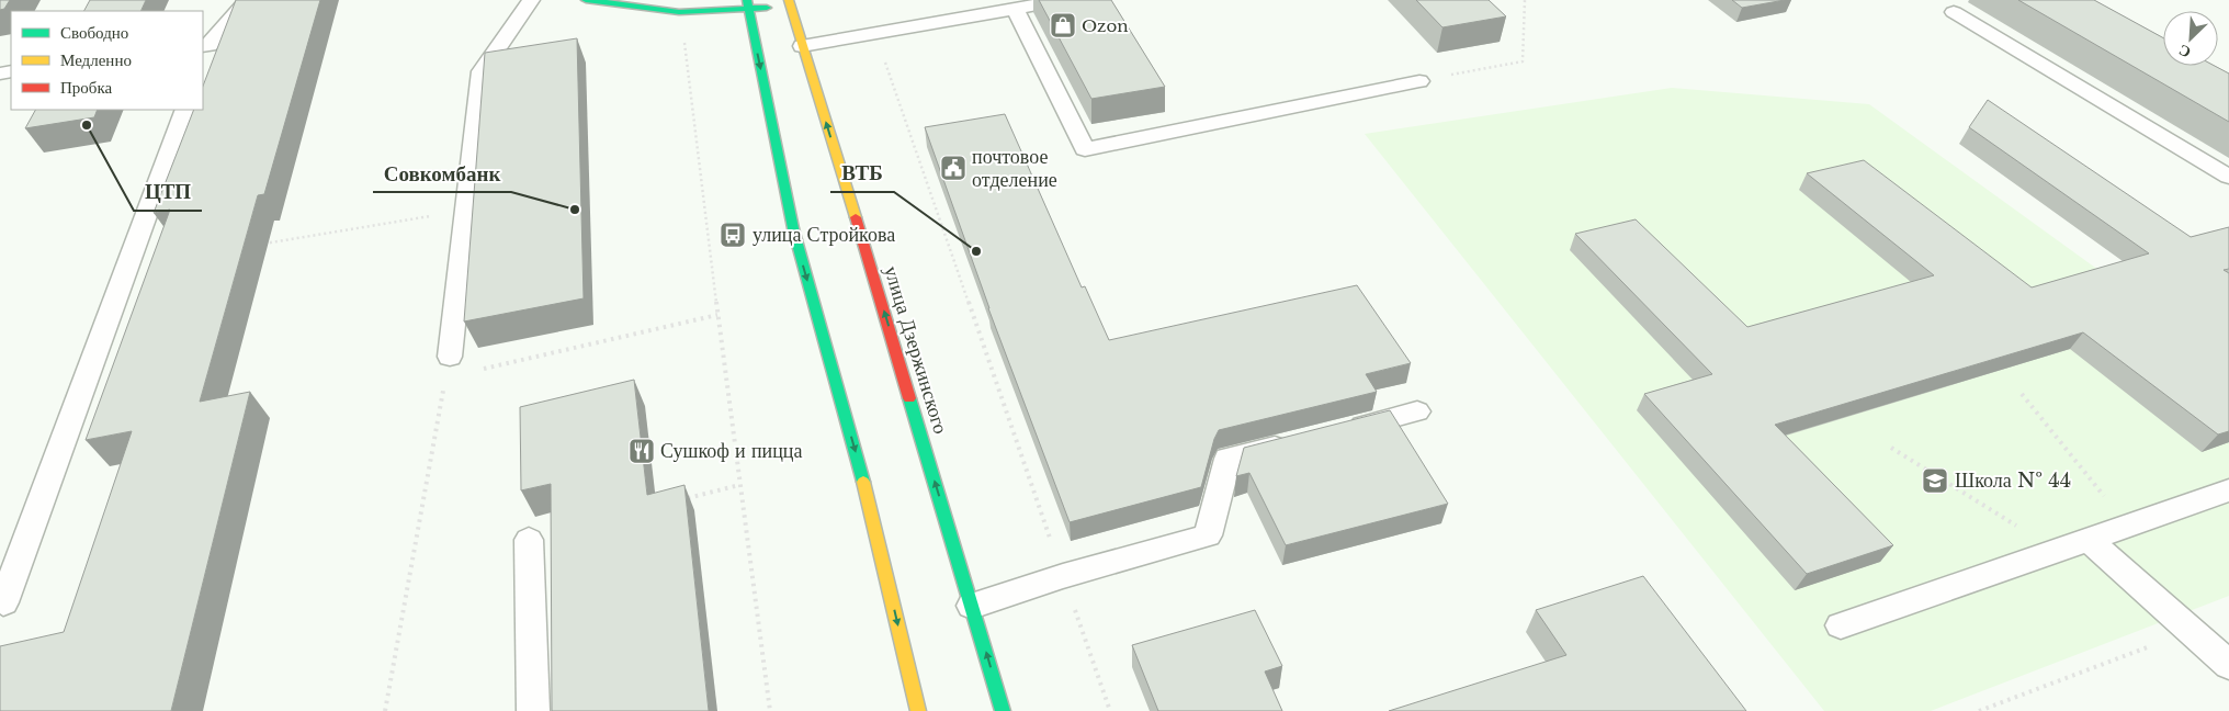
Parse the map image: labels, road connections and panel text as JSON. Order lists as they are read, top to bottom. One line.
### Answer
{"streets":{"main road":["улица Дзержинского"]},"places":{"shop":["Ozon"],"other":["ЦТП","Совкомбанк","ВТБ"],"public building":["почтовое отделение"],"bus stop":["улица Стройкова"],"restaurant":["Сушкоф и пицца"],"school or university":["Школа № 44"]},"legend":["Свободно","Медленно","Пробка"],"north":"bottom left"}
